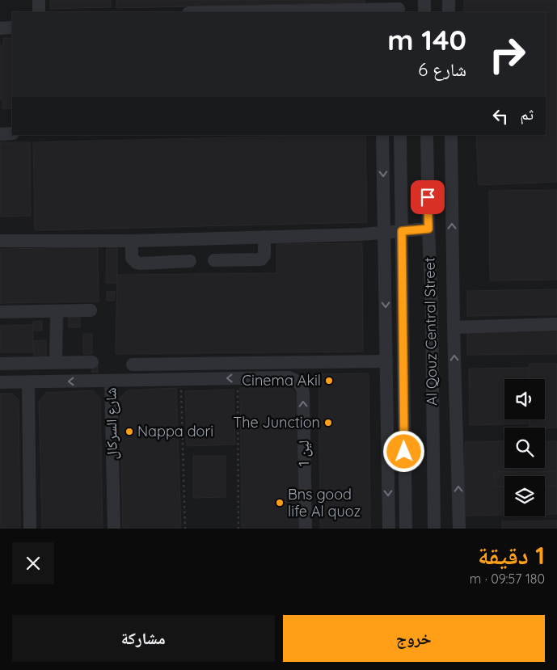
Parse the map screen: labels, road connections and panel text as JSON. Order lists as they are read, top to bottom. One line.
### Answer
{"streets":{"street":["Al Qouz Central Street","شارع السركال","لين 1"]},"places":["Cinema Akil","The Junction","Nappa dori","Bns good life Al quoz"],"page":{"turn":["140 m","شارع 6"],"then":"ثم","heading":["1 دقيقة","180 m · 09:57"],"buttons":["خروج","مشاركة"]}}
